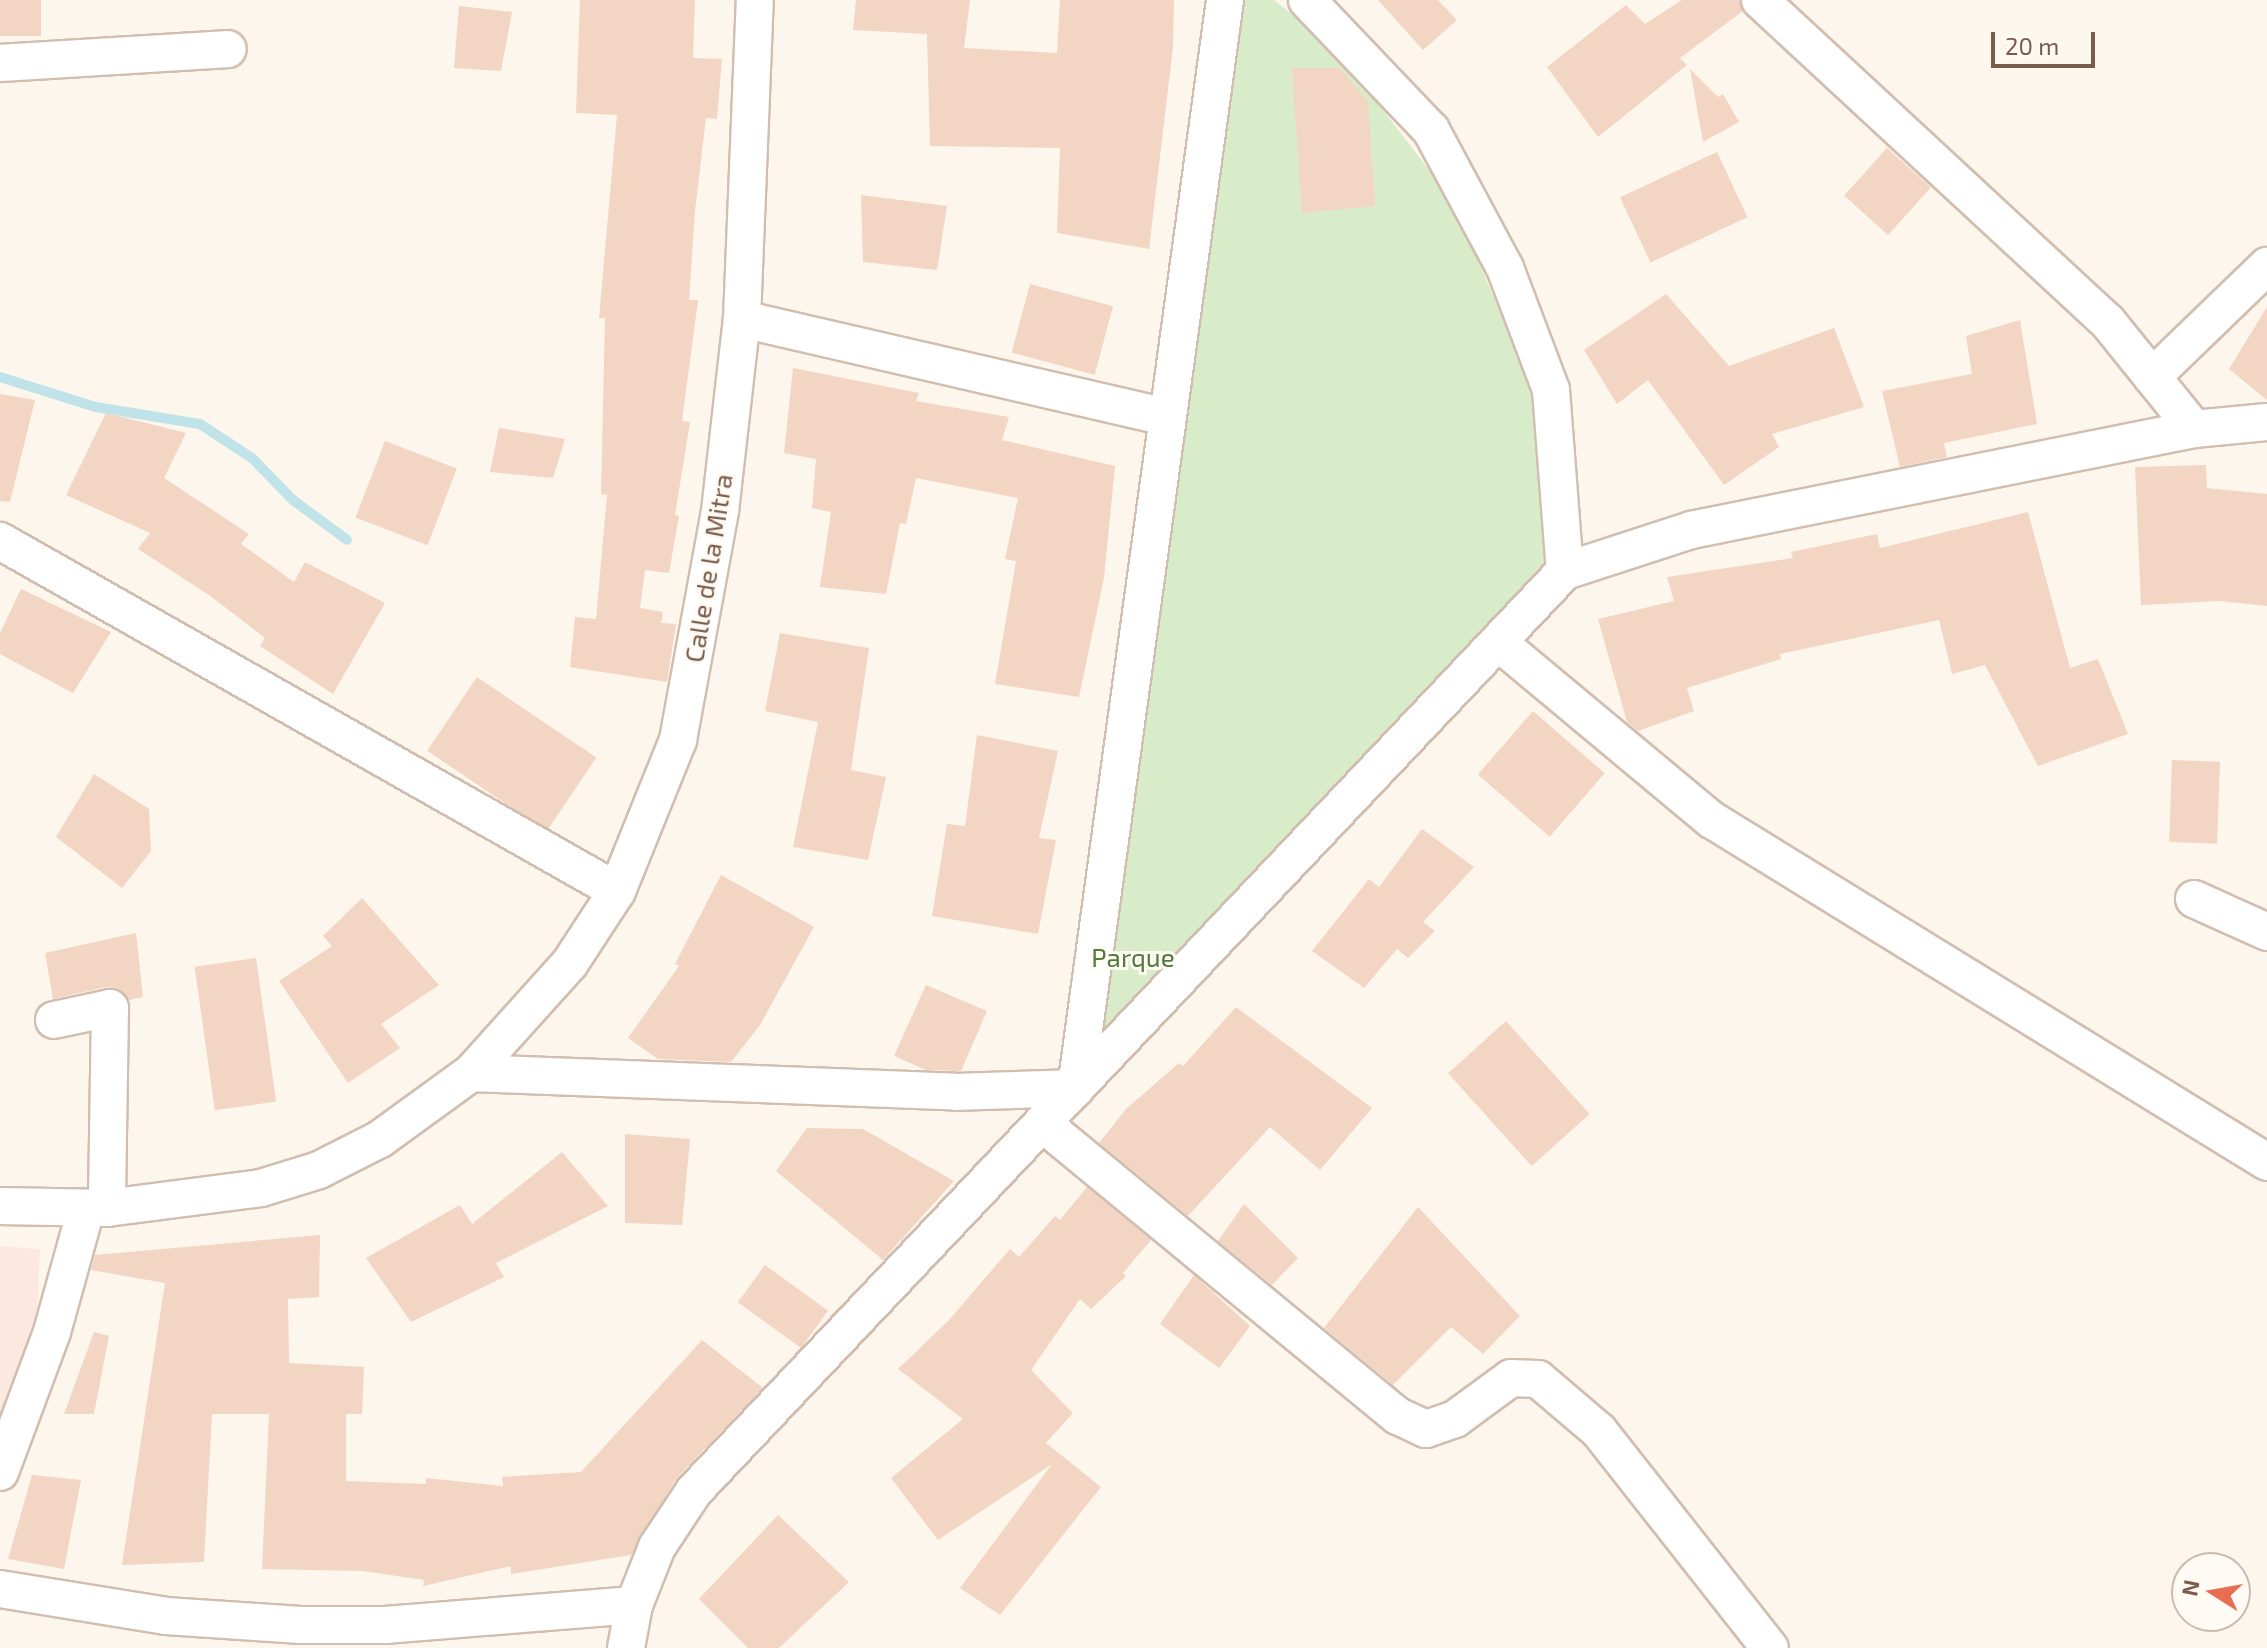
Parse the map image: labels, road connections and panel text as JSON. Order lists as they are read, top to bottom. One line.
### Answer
{"streets":{"street":["Calle de la Mitra"]},"parks":["Parque"],"scale_bar":"20 m","north":"left"}
